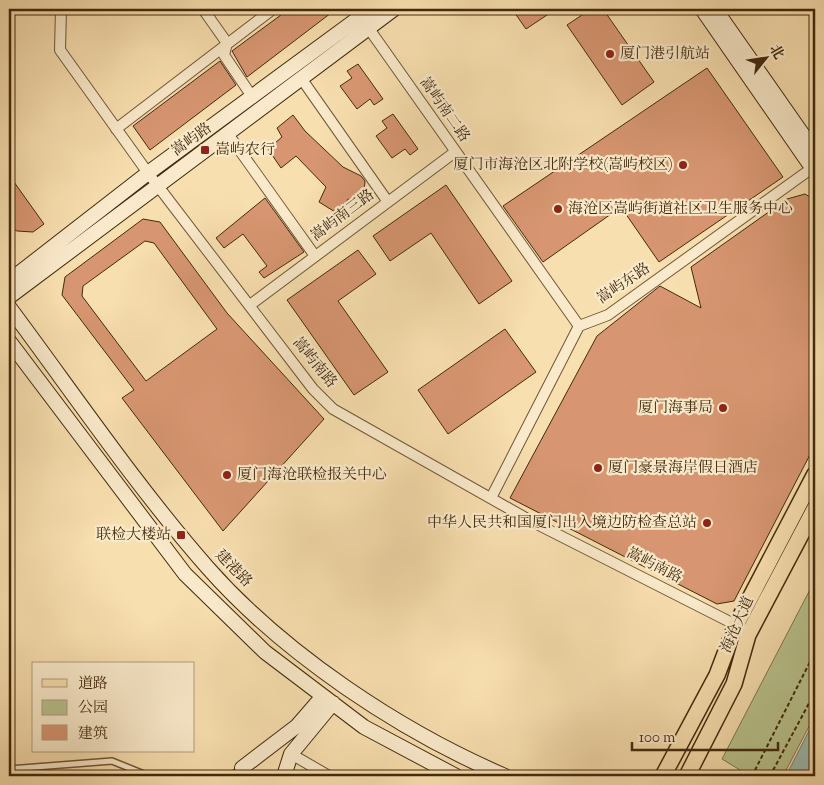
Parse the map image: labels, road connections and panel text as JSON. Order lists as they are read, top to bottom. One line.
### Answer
{"streets":{"main road":["海沧大道"],"street":["嵩屿南二路","嵩屿路","嵩屿南三路","嵩屿东路","嵩屿南路","建港路"]},"crossings":[["嵩屿南二路","嵩屿路"],["嵩屿南二路","嵩屿南三路"],["嵩屿南二路","嵩屿东路"],["嵩屿路","嵩屿南路"],["嵩屿南三路","嵩屿南路"],["嵩屿南路","海沧大道"]],"places":{"other":["厦门港引航站","厦门市海沧区北附学校(嵩屿校区)","海沧区嵩屿街道社区卫生服务中心","厦门海事局","厦门豪景海岸假日酒店","厦门海沧联检报关中心","中华人民共和国厦门出入境边防检查总站"],"transit":["嵩屿农行","联检大楼站"]},"legend":["道路","公园","建筑"],"scale_bar":"100 m","north":"top right"}
